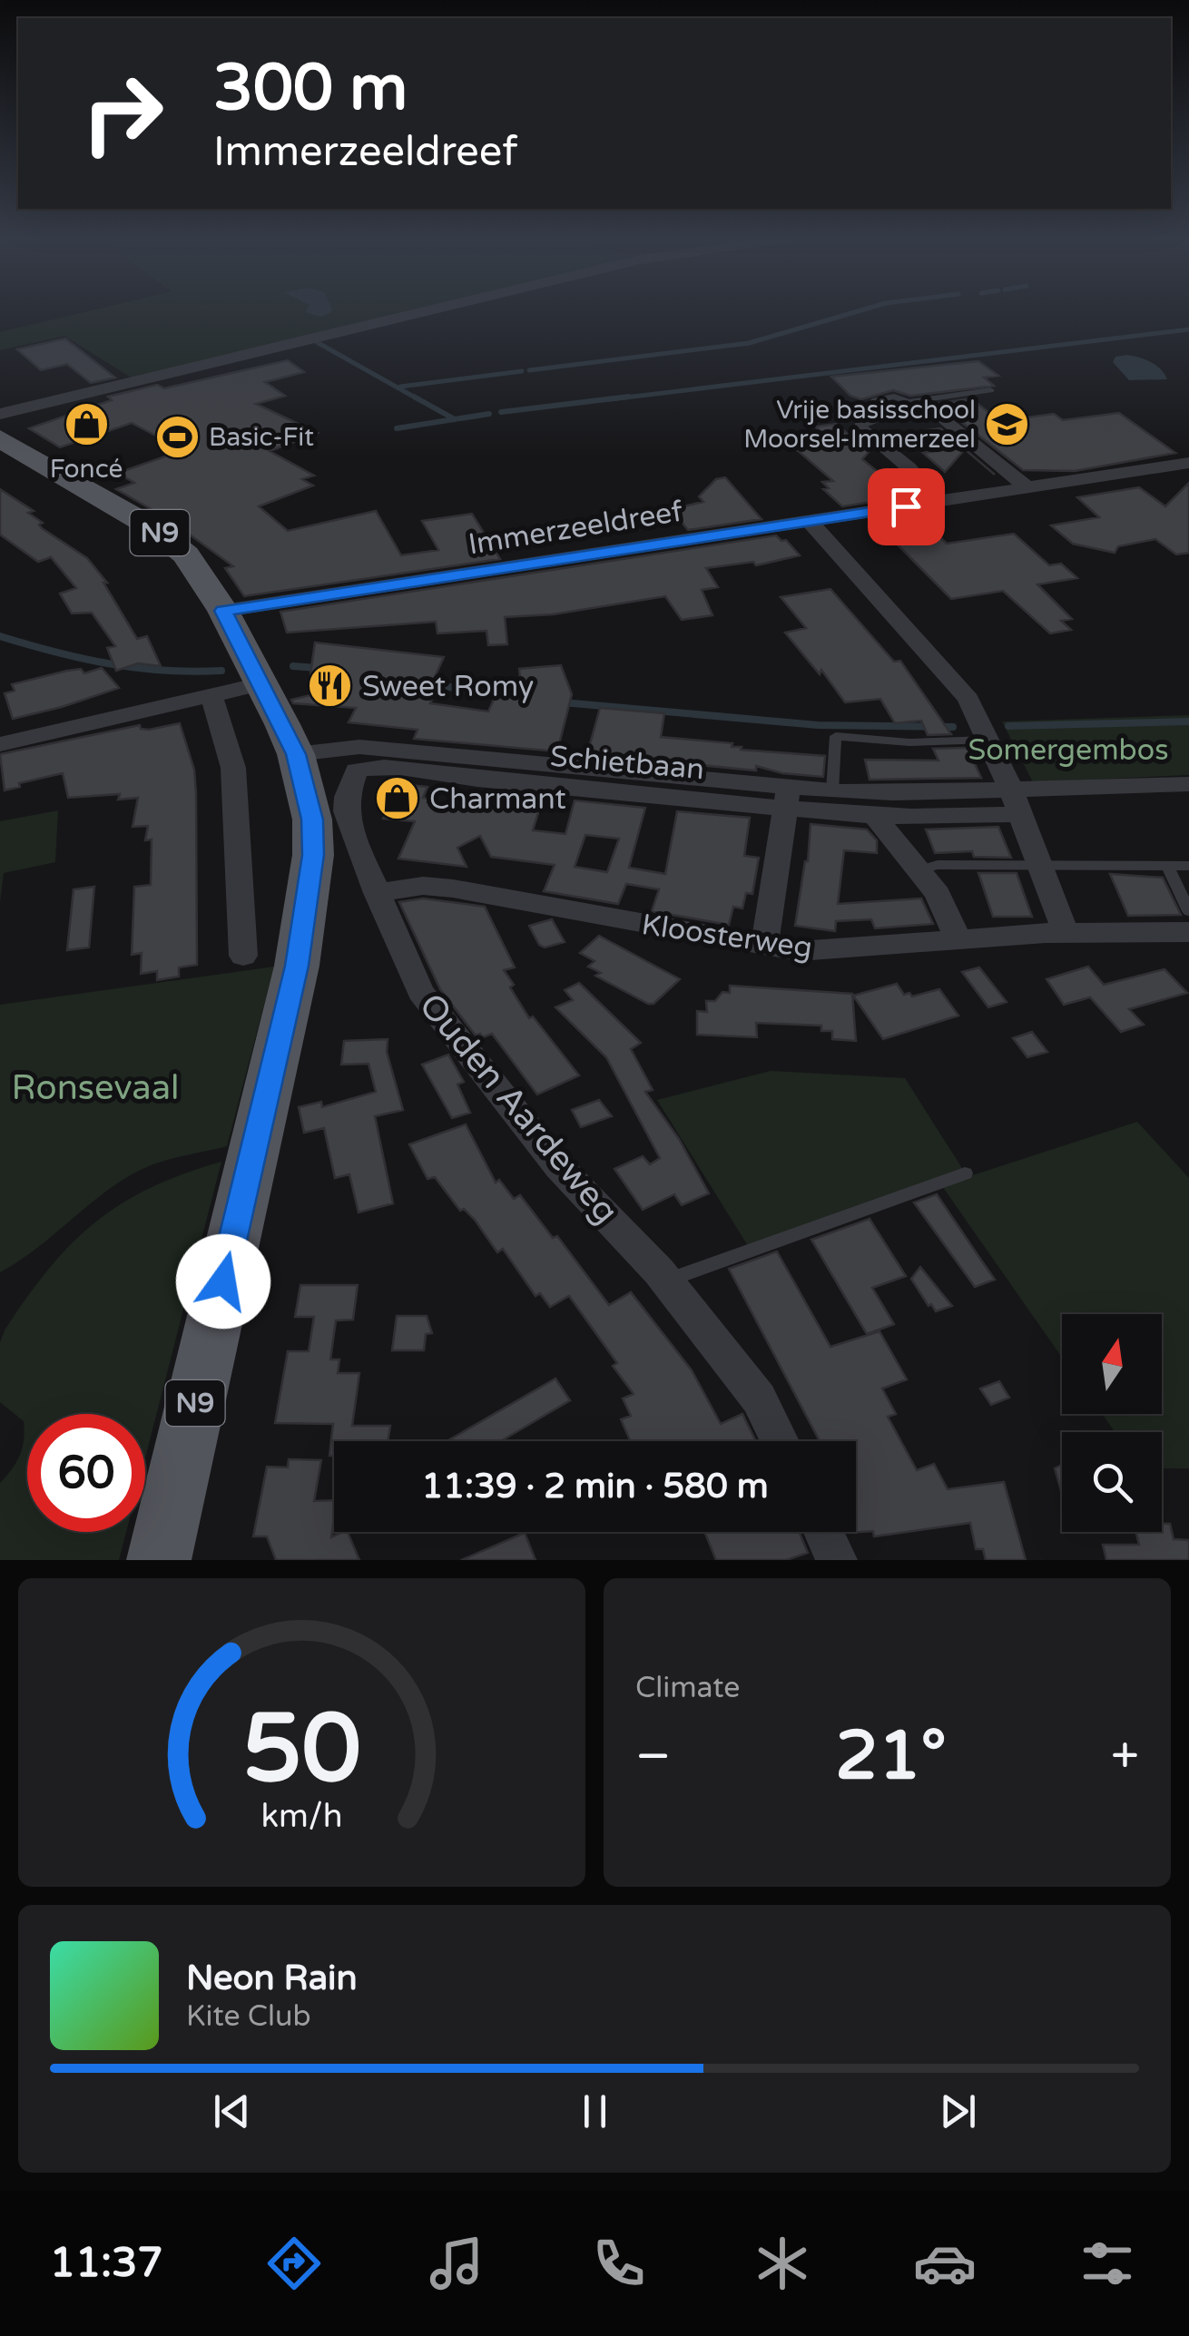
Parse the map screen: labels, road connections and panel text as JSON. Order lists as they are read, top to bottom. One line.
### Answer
{"streets":{"main road":["N9"],"street":["Immerzeeldreef","Schietbaan","Kloosterweg","Ouden Aardeweg"]},"crossings":[["Immerzeeldreef","N9"],["N9","Schietbaan"],["Schietbaan","Ouden Aardeweg"],["Kloosterweg","Ouden Aardeweg"]],"parks":["Somergembos","Ronsevaal"],"places":{"school or university":["Vrije basisschool Moorsel-Immerzeel"],"shop":["Foncé","Charmant"],"sports":["Basic-Fit"],"restaurant":["Sweet Romy"]},"north":"top","page":{"turn":["300 m","Immerzeeldreef"],"limit":"60","trip":"11:39 · 2 min · 580 m","tile":"Climate","heat":["−","21°","+"],"song":["Neon Rain","Kite Club"],"tabs":"11:37","gauge":["50","km/h"]}}
